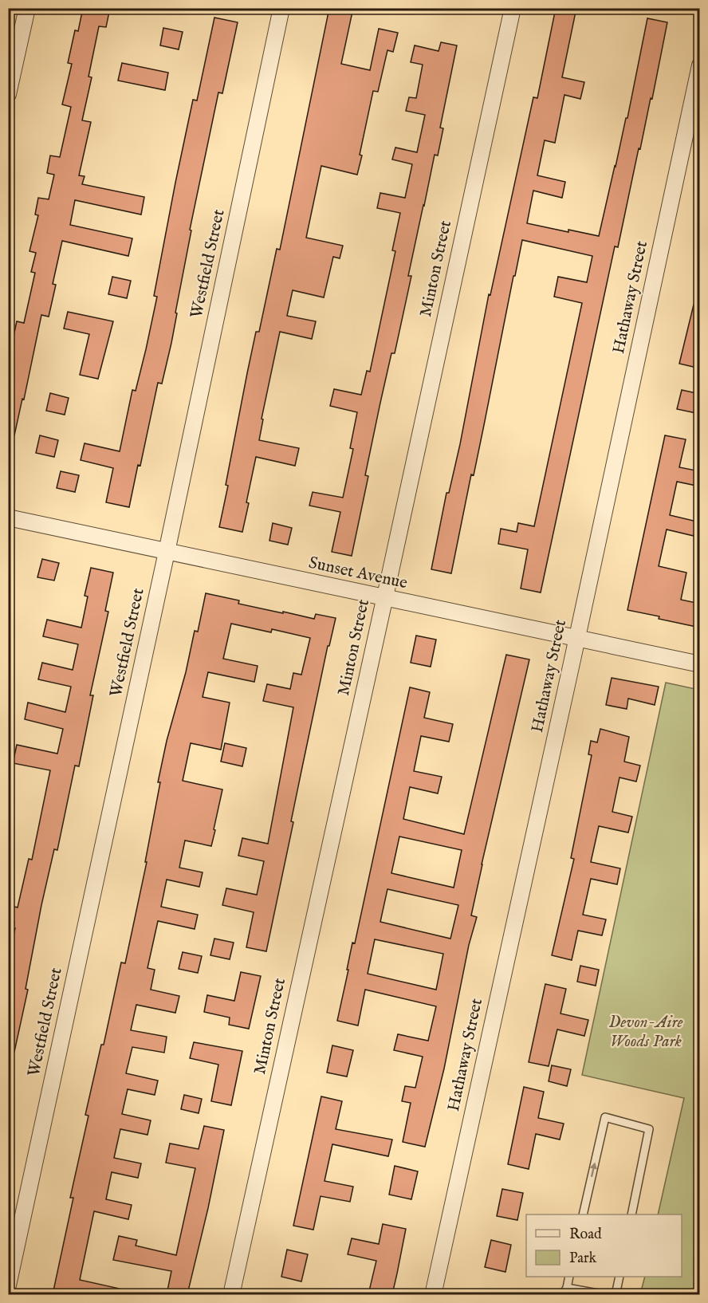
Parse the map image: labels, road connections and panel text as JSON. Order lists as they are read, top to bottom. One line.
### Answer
{"streets":{"street":["Westfield Street","Minton Street","Hathaway Street","Sunset Avenue"]},"crossings":[["Westfield Street","Sunset Avenue"],["Minton Street","Sunset Avenue"],["Hathaway Street","Sunset Avenue"]],"parks":["Devon-Aire Woods Park"],"legend":["Road","Park"]}
